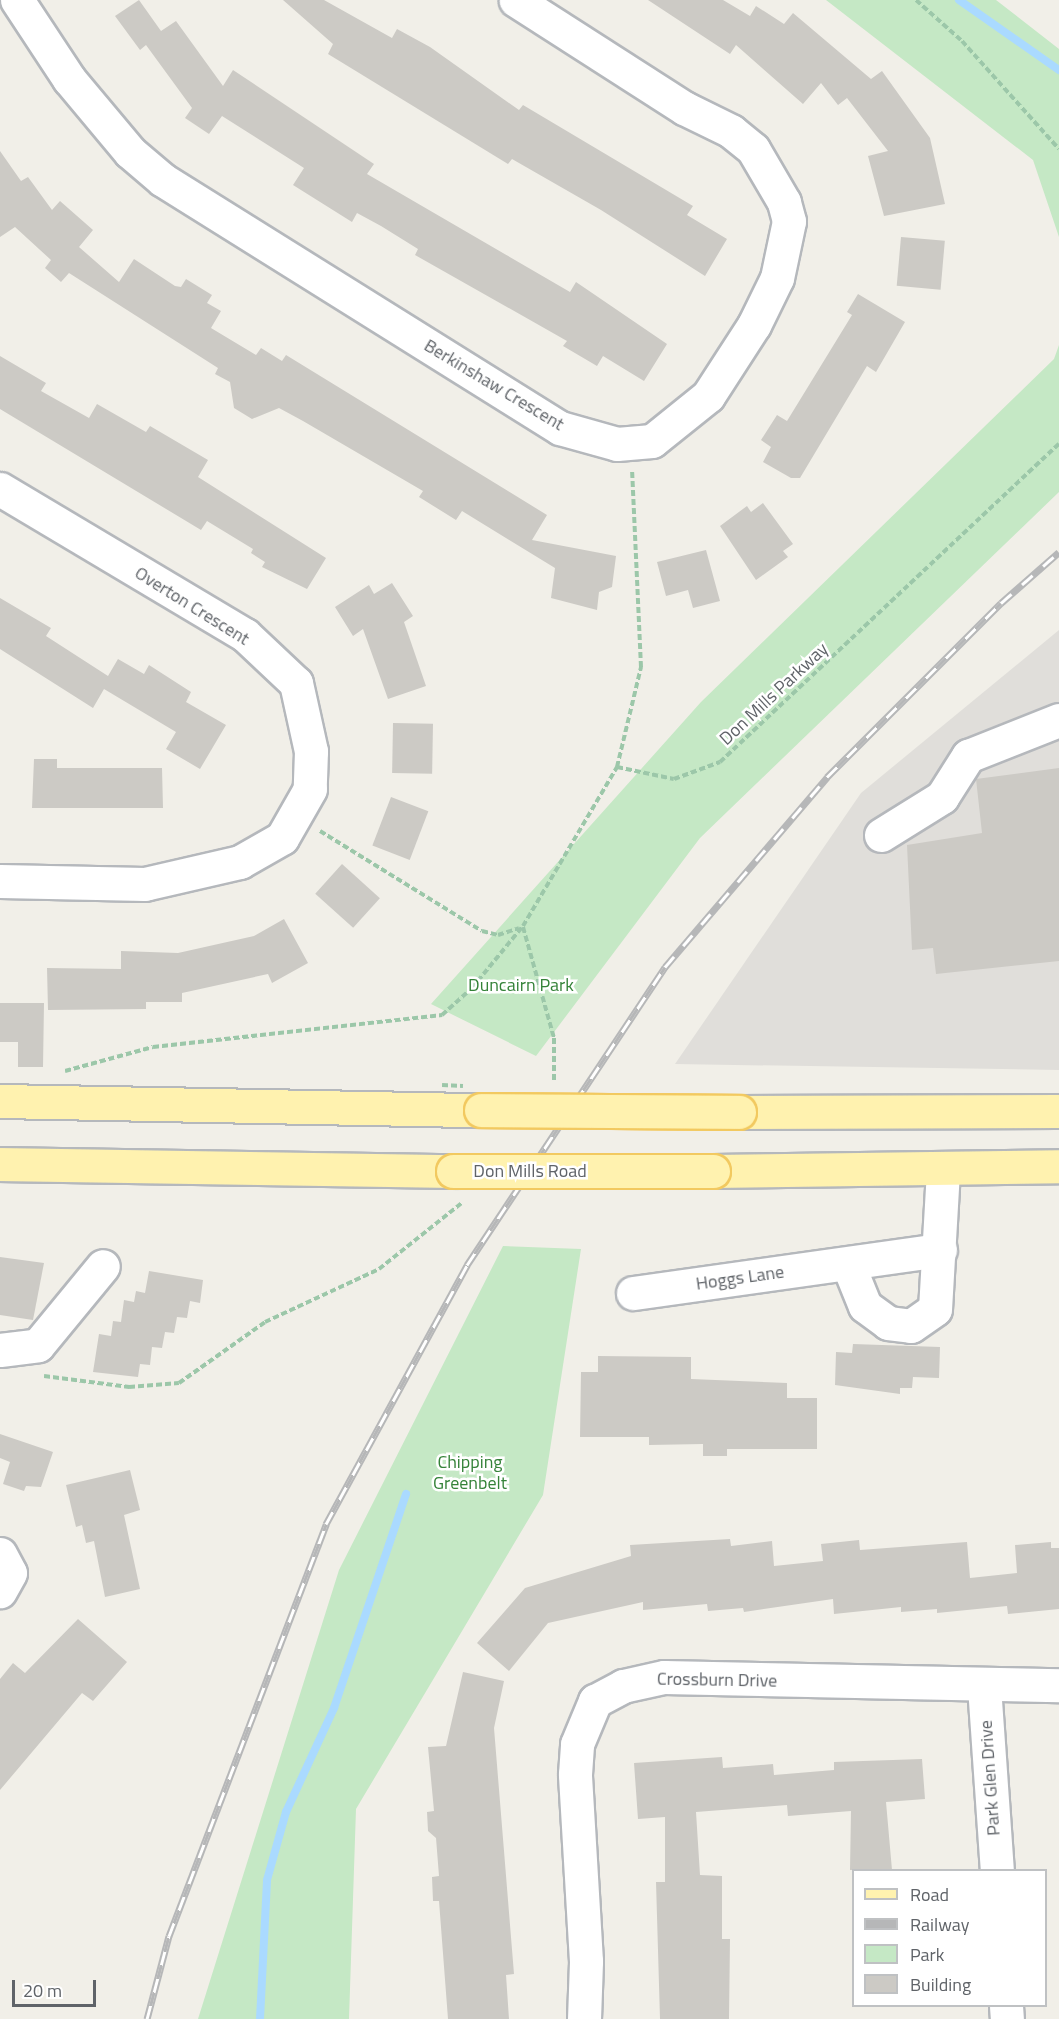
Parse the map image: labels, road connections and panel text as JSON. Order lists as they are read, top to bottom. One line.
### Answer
{"streets":{"main road":["Don Mills Road"],"street":["Berkinshaw Crescent","Overton Crescent","Hoggs Lane","Crossburn Drive","Park Glen Drive"],"path":["Don Mills Parkway"]},"crossings":[["Crossburn Drive","Park Glen Drive"]],"parks":["Duncairn Park","Chipping Greenbelt"],"legend":["Road","Railway","Park","Building"],"scale_bar":"20 m"}
